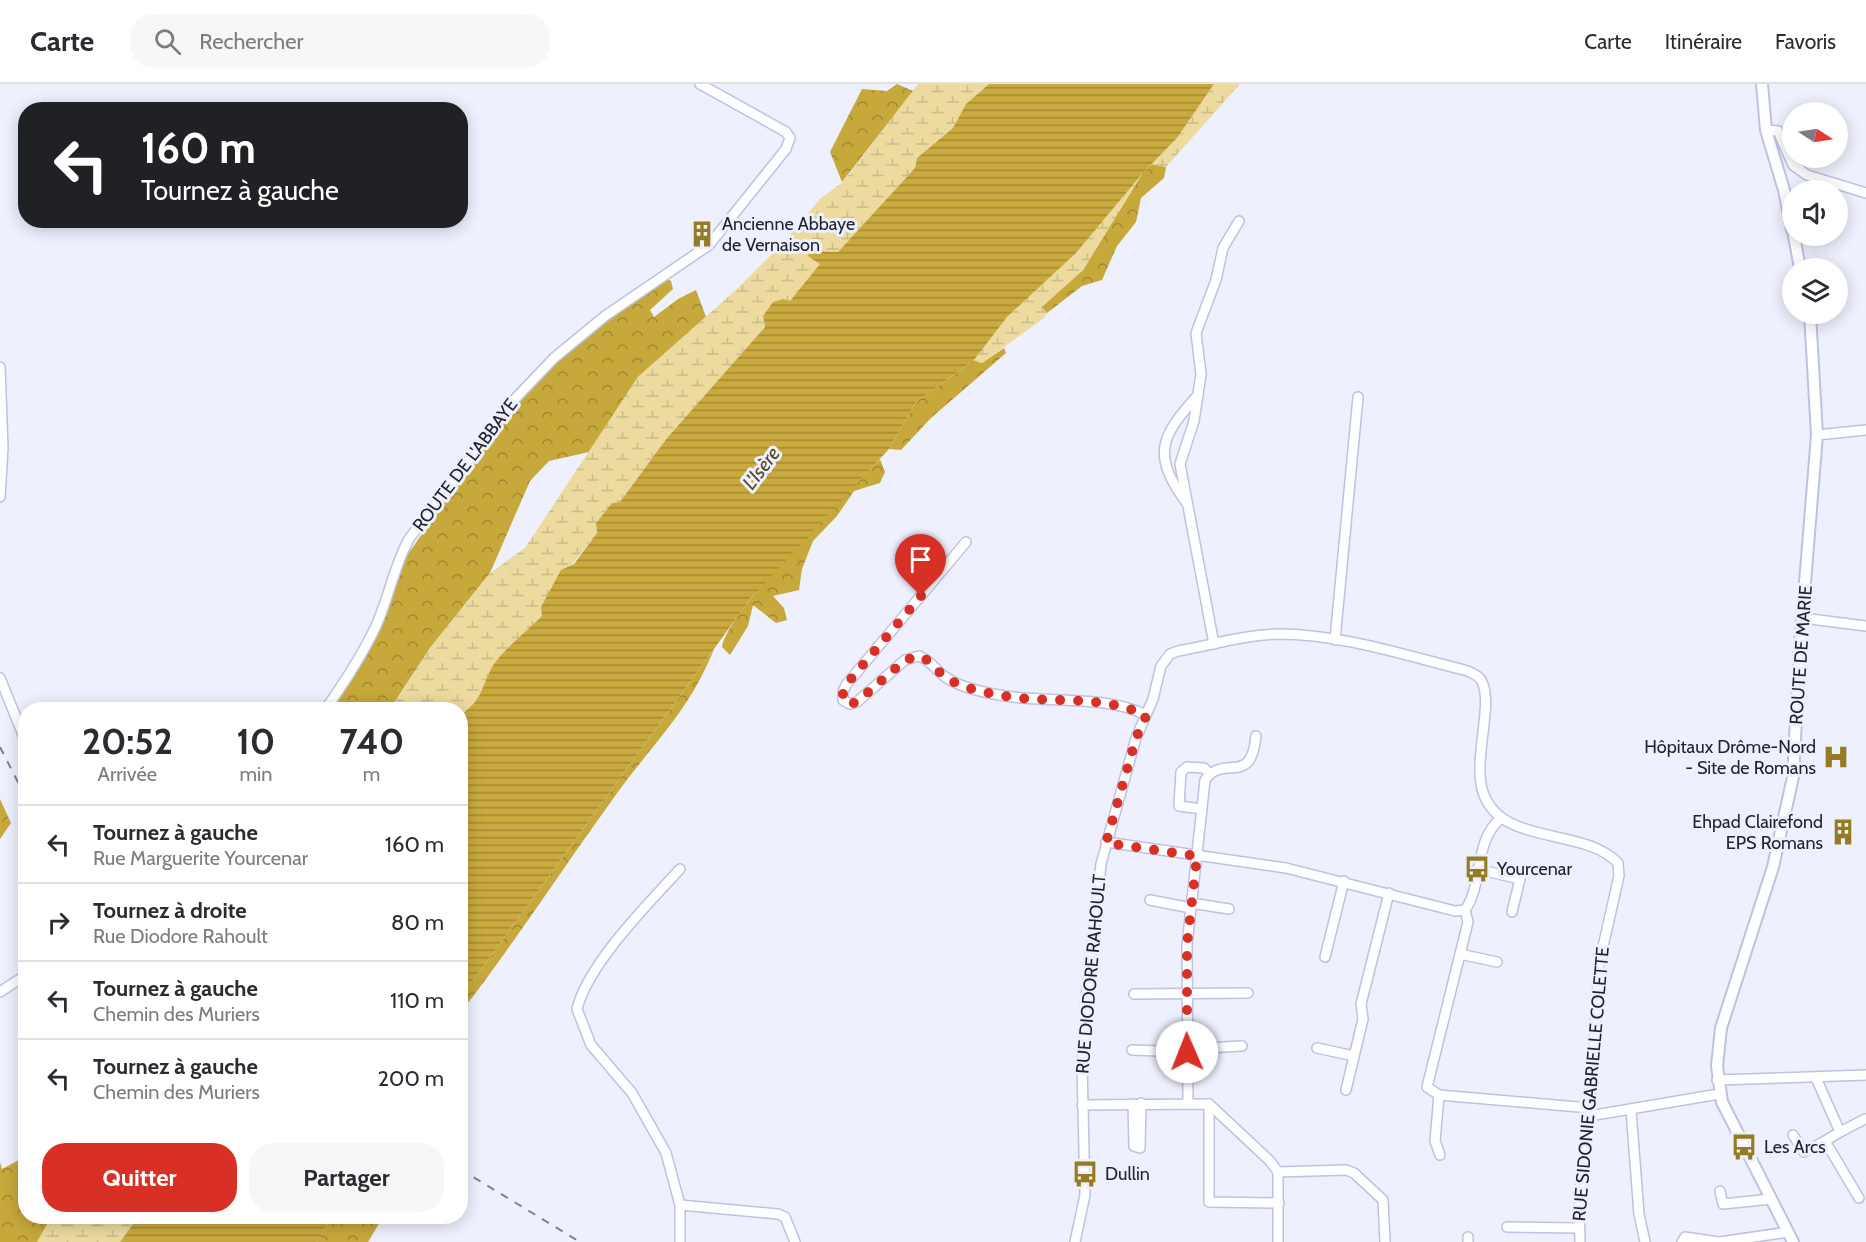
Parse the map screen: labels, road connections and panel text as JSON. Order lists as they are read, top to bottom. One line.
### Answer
{"streets":{"street":["ROUTE DE L'ABBAYE","ROUTE DE MARIE","RUE DIODORE RAHOULT","RUE SIDONIE GABRIELLE COLETTE"]},"water":["L'Isère"],"places":{"building":["Ancienne Abbaye de Vernaison","Ehpad Clairefond EPS Romans"],"hospital":["Hôpitaux Drôme-Nord - Site de Romans"],"bus stop":["Yourcenar","Les Arcs","Dullin"]},"north":"right","page":{"header":"Carte","search":"Rechercher","nav":["Carte","Itinéraire","Favoris"],"turn":["160 m","Tournez à gauche"],"eta":["20:52","Arrivée","10","min","740","m"],"list":[{"name":"Tournez à gauche","note":"Rue Marguerite Yourcenar","value":"160 m"},{"name":"Tournez à droite","note":"Rue Diodore Rahoult","value":"80 m"},{"name":"Tournez à gauche","note":"Chemin des Muriers","value":"110 m"},{"name":"Tournez à gauche","note":"Chemin des Muriers","value":"200 m"}],"buttons":["Quitter","Partager"]}}
